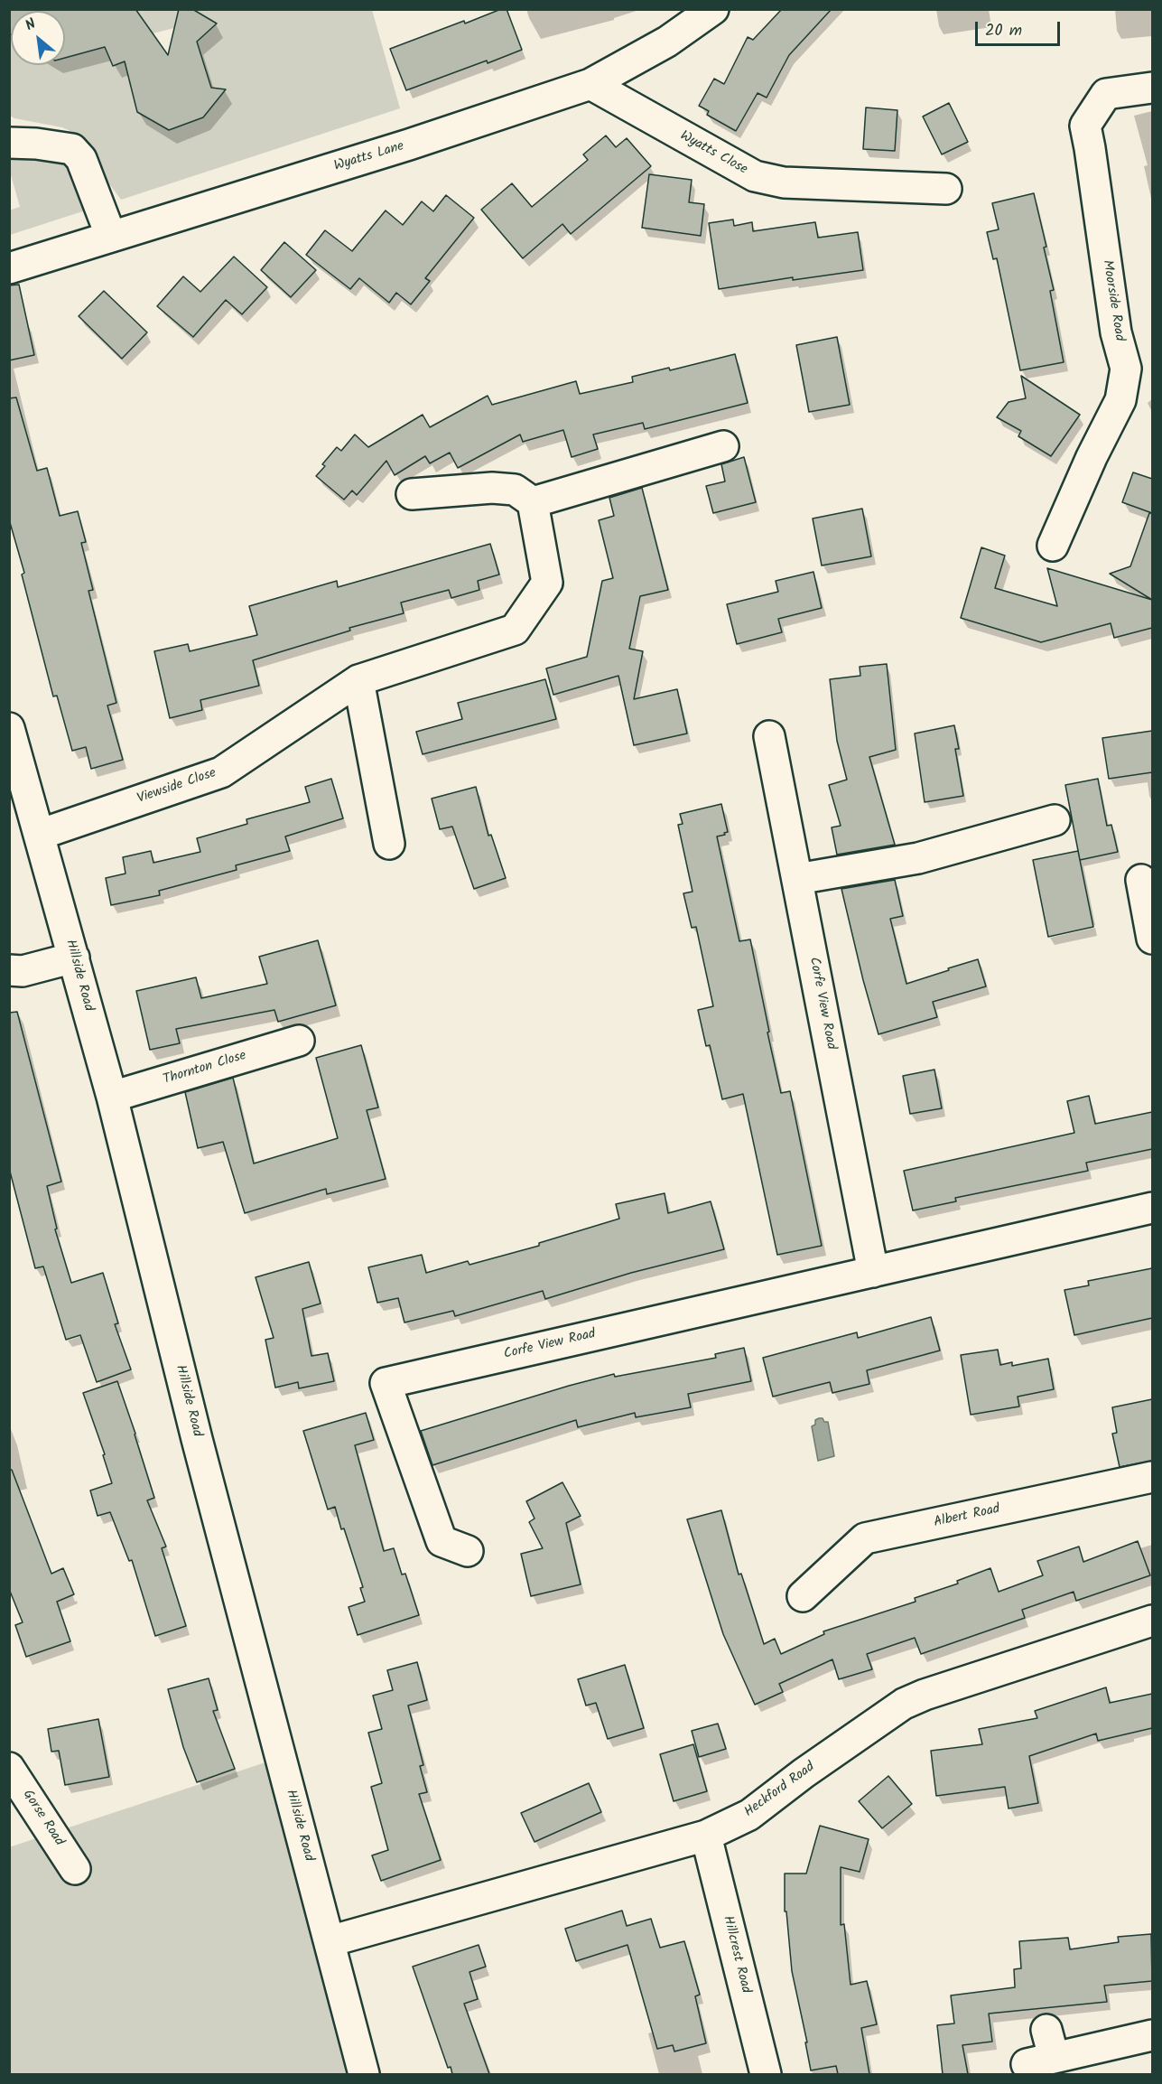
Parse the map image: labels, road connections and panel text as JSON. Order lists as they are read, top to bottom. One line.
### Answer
{"streets":{"street":["Wyatts Close","Wyatts Lane","Moorside Road","Viewside Close","Hillside Road","Corfe View Road","Thornton Close","Albert Road","Heckford Road","Gorse Road","Hillcrest Road"]},"crossings":[["Wyatts Close","Wyatts Lane"],["Viewside Close","Hillside Road"],["Hillside Road","Thornton Close"],["Hillside Road","Heckford Road"],["Heckford Road","Hillcrest Road"]],"scale_bar":"20 m","north":"top left"}
